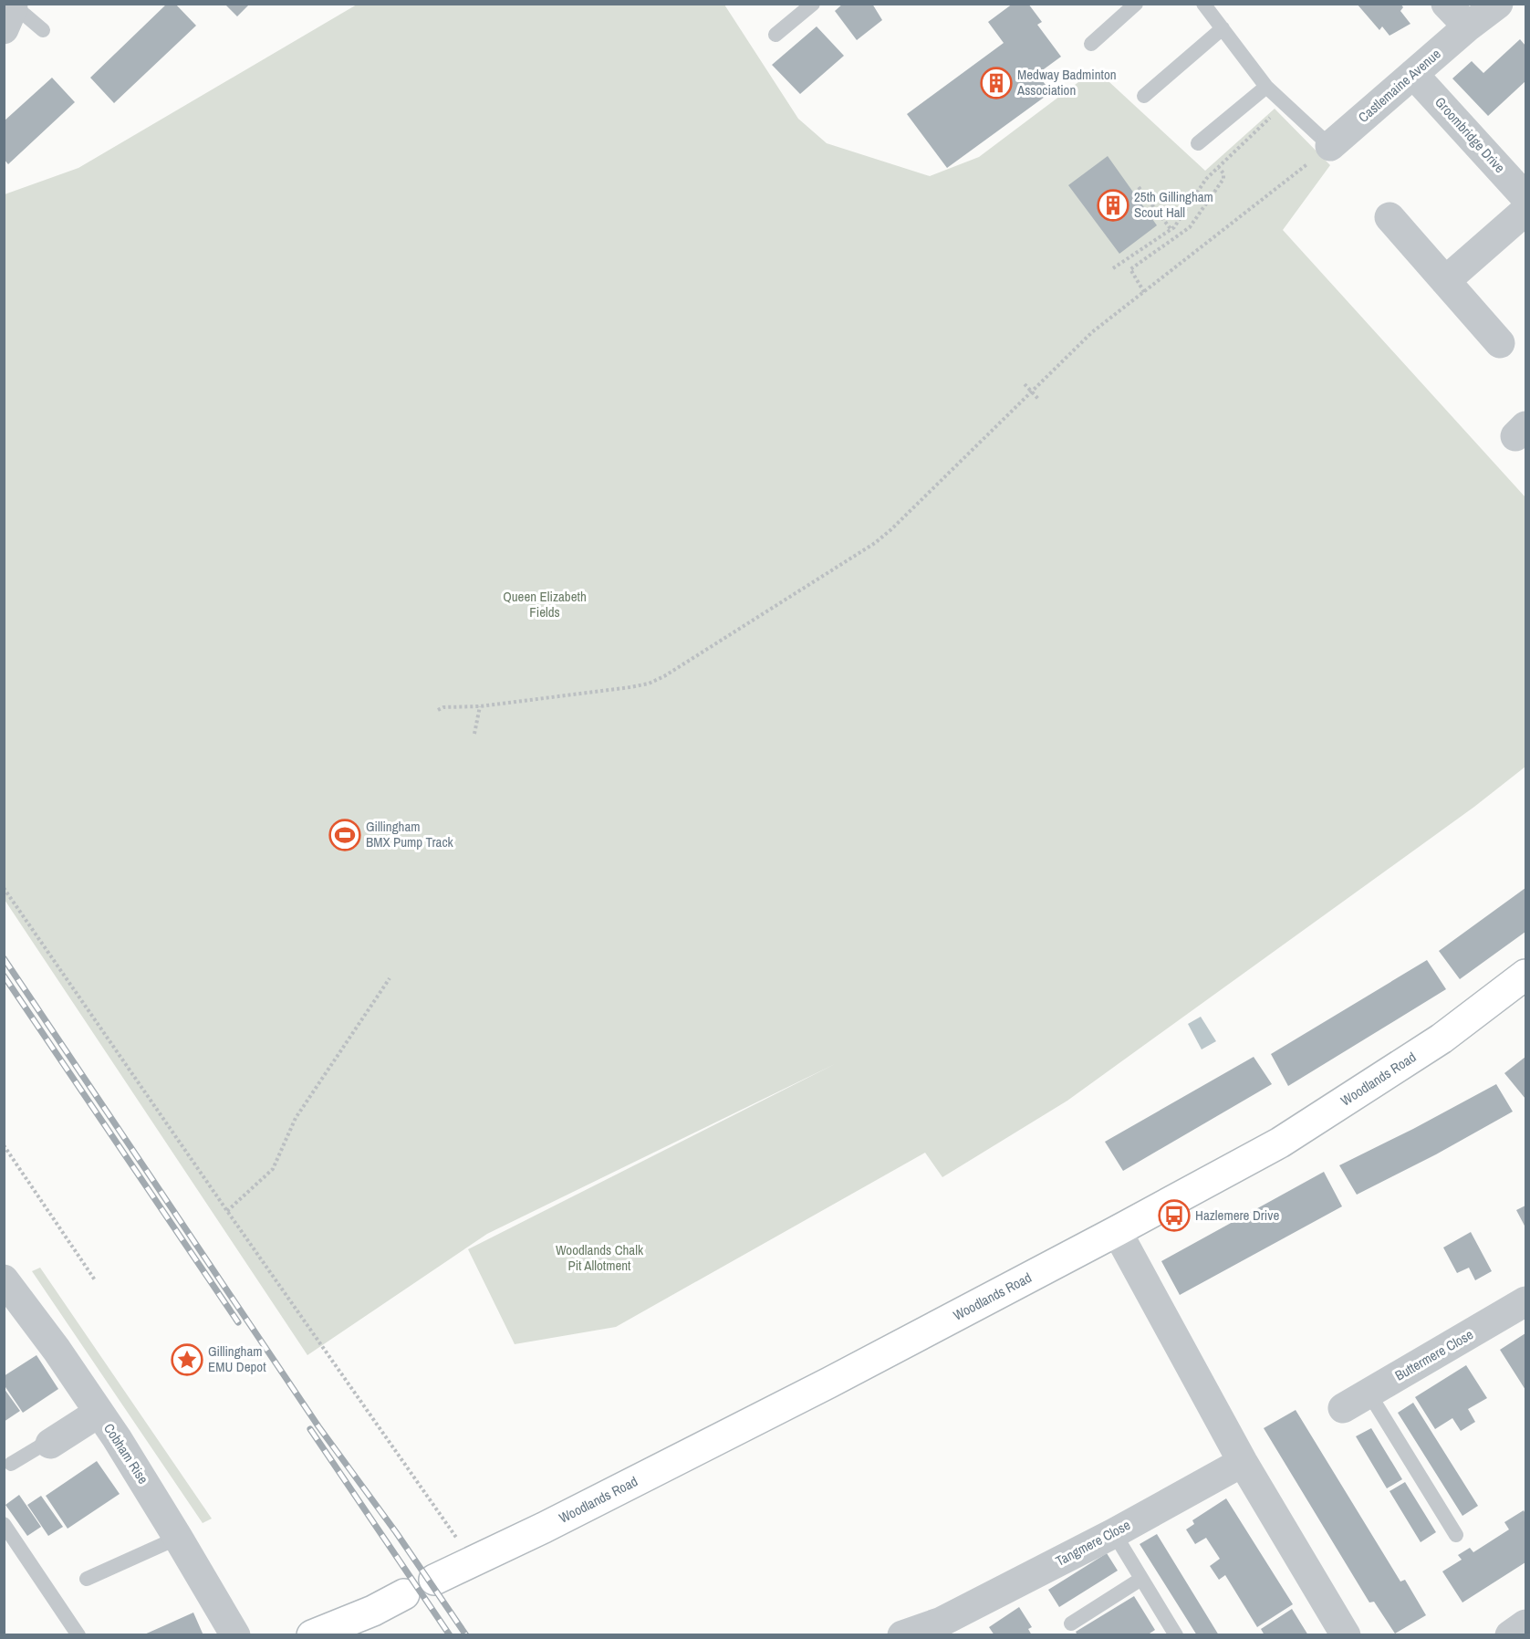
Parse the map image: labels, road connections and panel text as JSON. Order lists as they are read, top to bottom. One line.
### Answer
{"streets":{"street":["Castlemaine Avenue","Groombridge Drive","Woodlands Road","Buttermere Close","Cobham Rise","Tangmere Close"]},"crossings":[["Castlemaine Avenue","Groombridge Drive"]],"parks":["Queen Elizabeth Fields","Woodlands Chalk Pit Allotment"],"places":{"building":["Medway Badminton Association","25th Gillingham Scout Hall"],"sports":["Gillingham BMX Pump Track"],"bus stop":["Hazlemere Drive"],"place":["Gillingham EMU Depot"]}}
